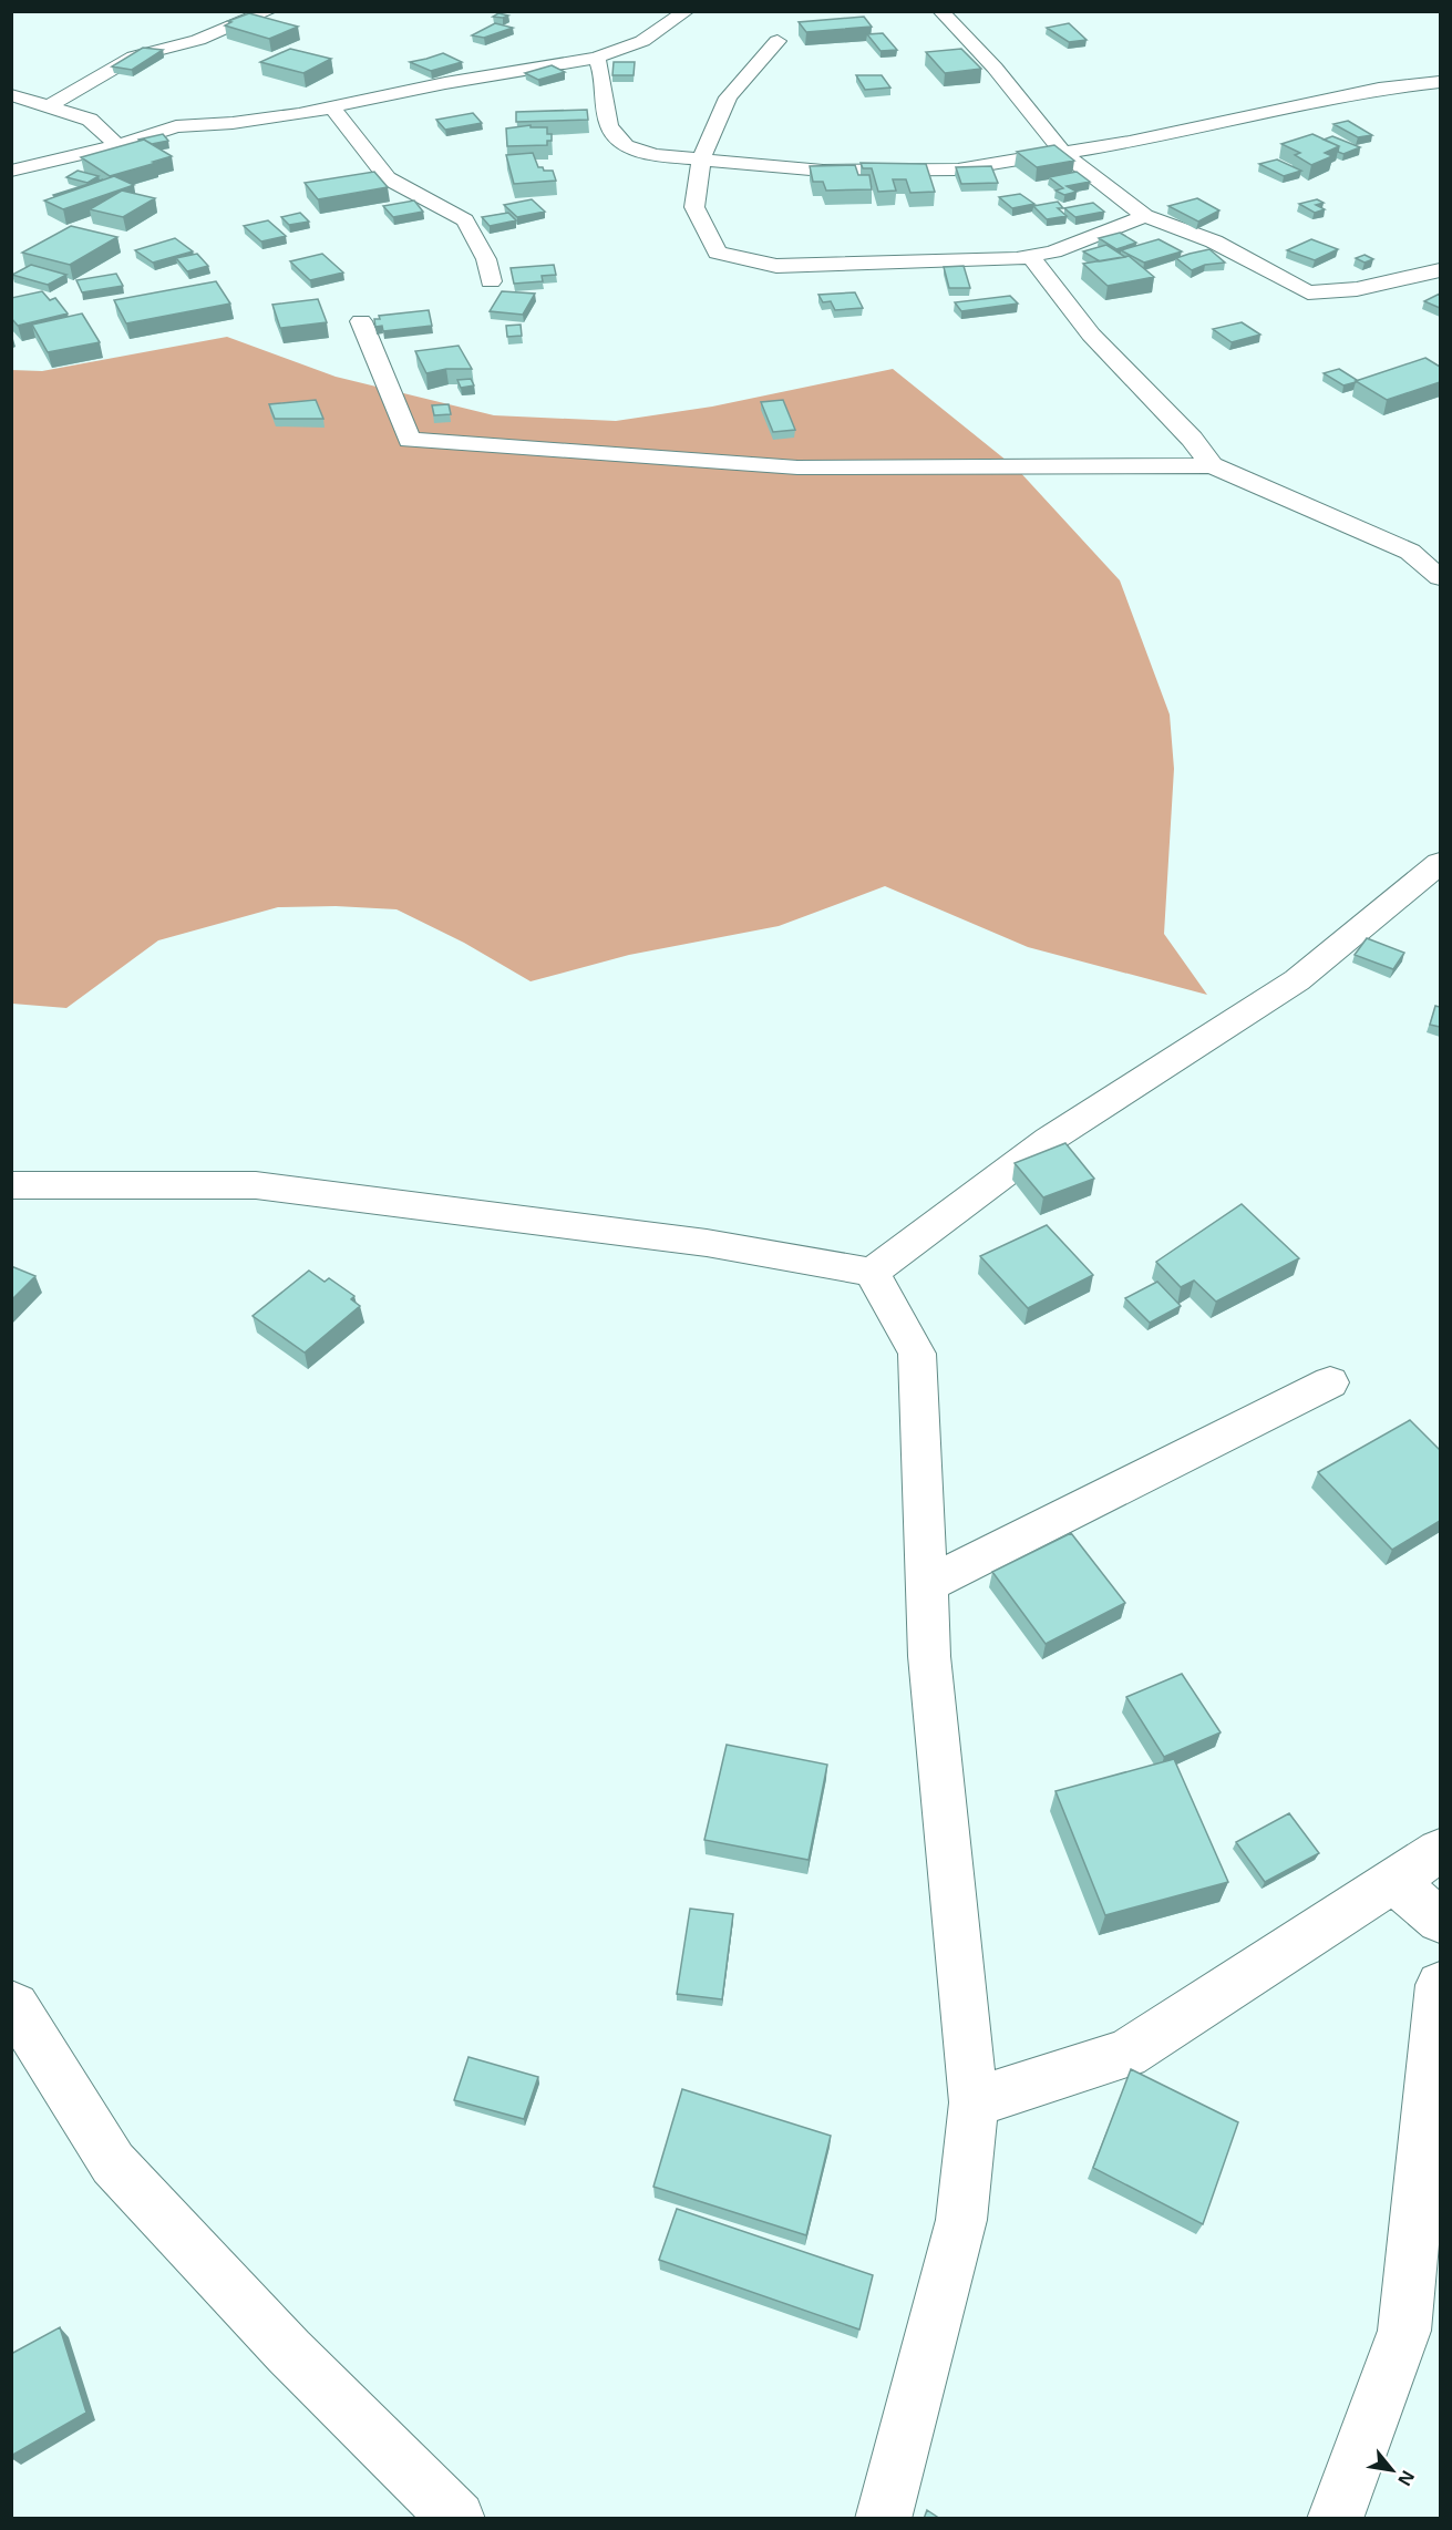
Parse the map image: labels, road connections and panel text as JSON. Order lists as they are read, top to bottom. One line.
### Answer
{"north":"bottom right"}
